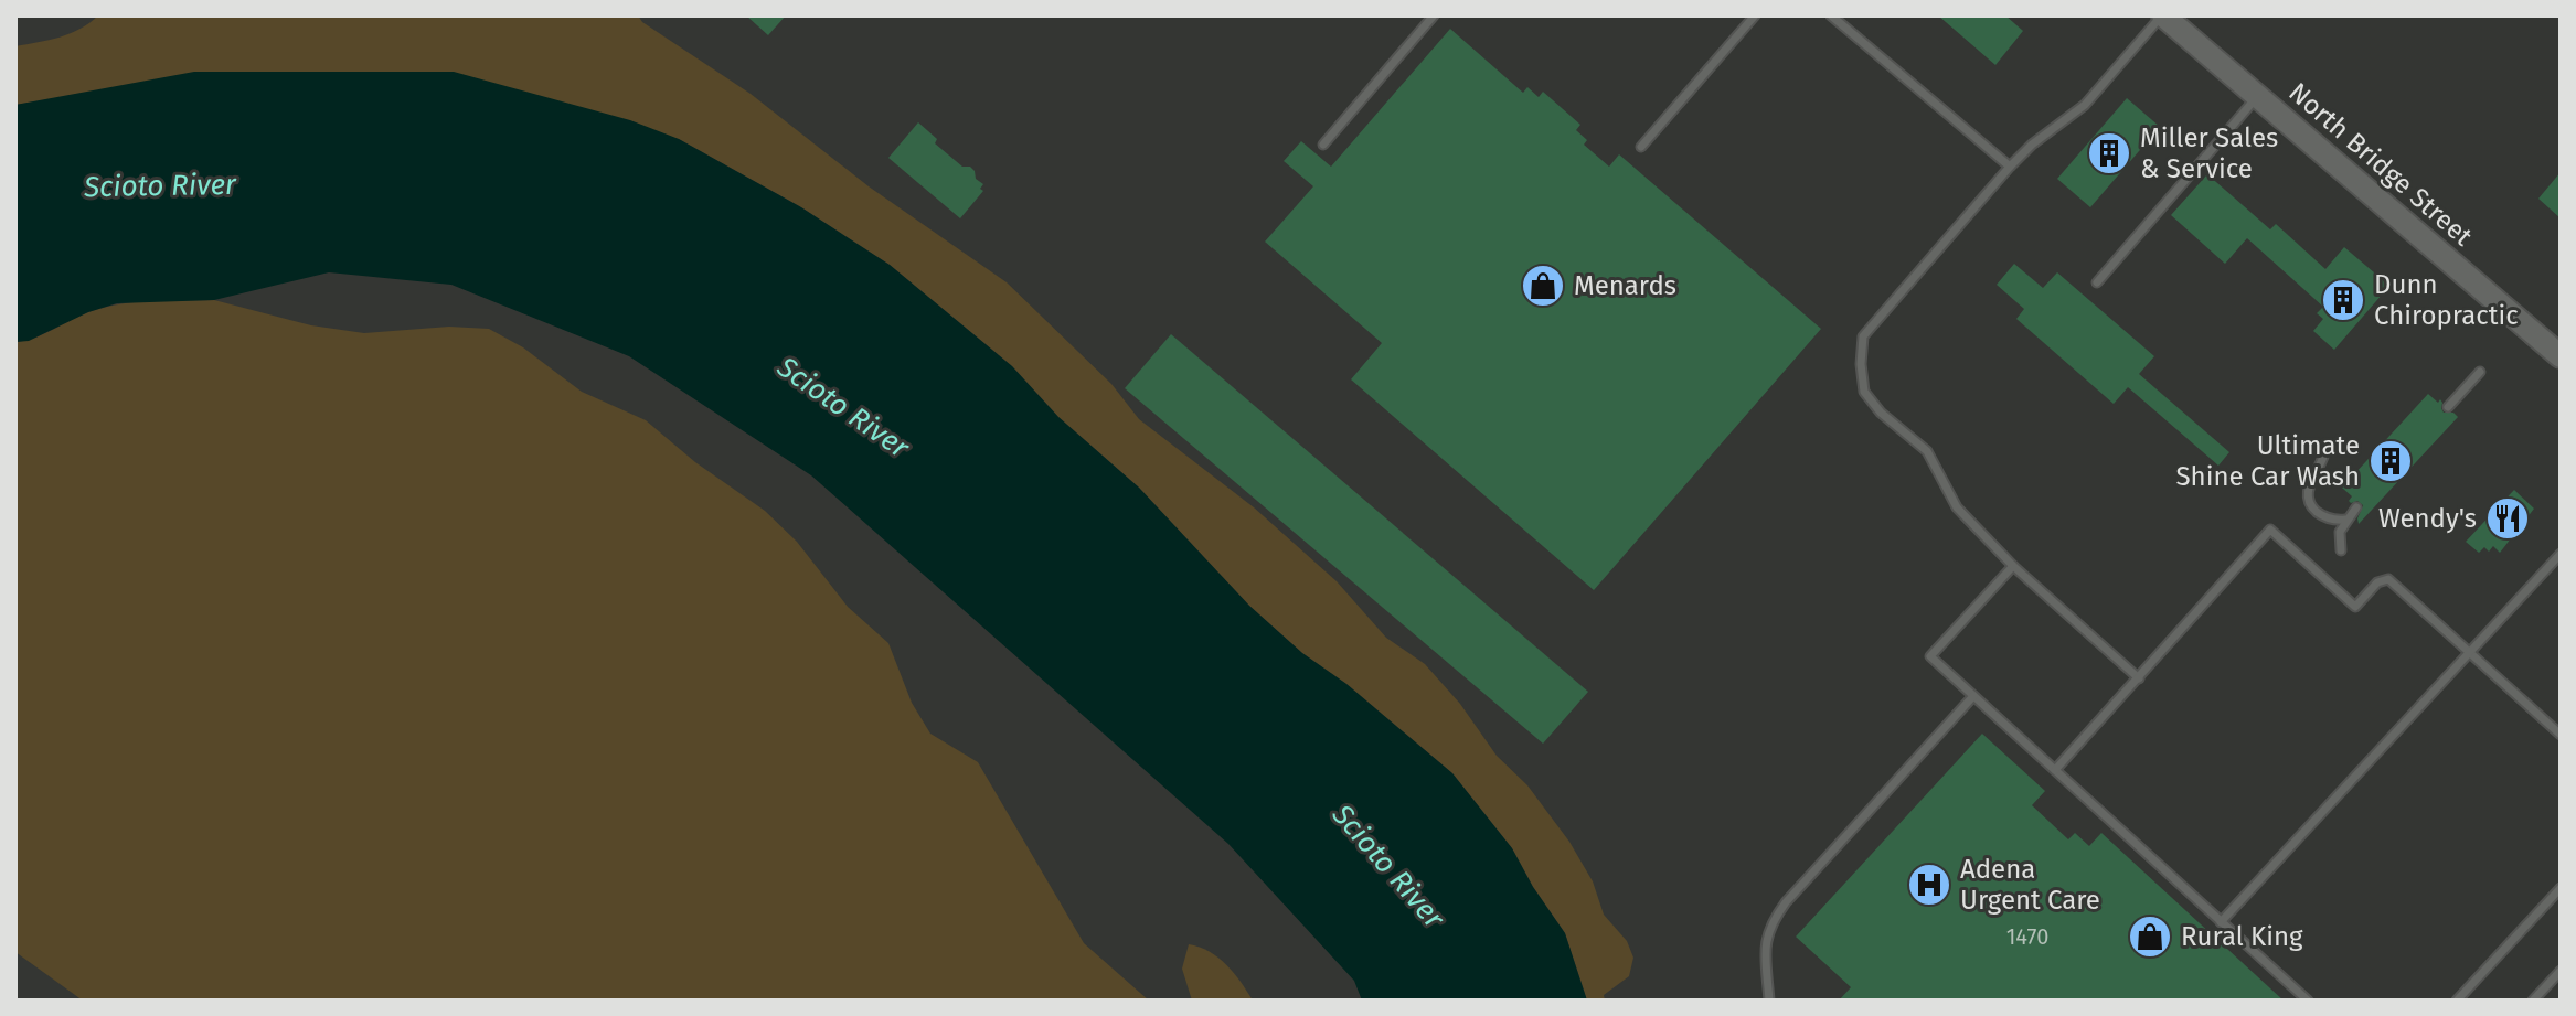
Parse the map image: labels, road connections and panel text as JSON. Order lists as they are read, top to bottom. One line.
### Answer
{"streets":{"main road":["North Bridge Street"]},"water":["Scioto River"],"places":{"building":["Miller Sales & Service","Dunn Chiropractic","Ultimate Shine Car Wash"],"shop":["Menards","Rural King"],"restaurant":["Wendy's"],"hospital":["Adena Urgent Care"]},"house_numbers":["1470"]}
